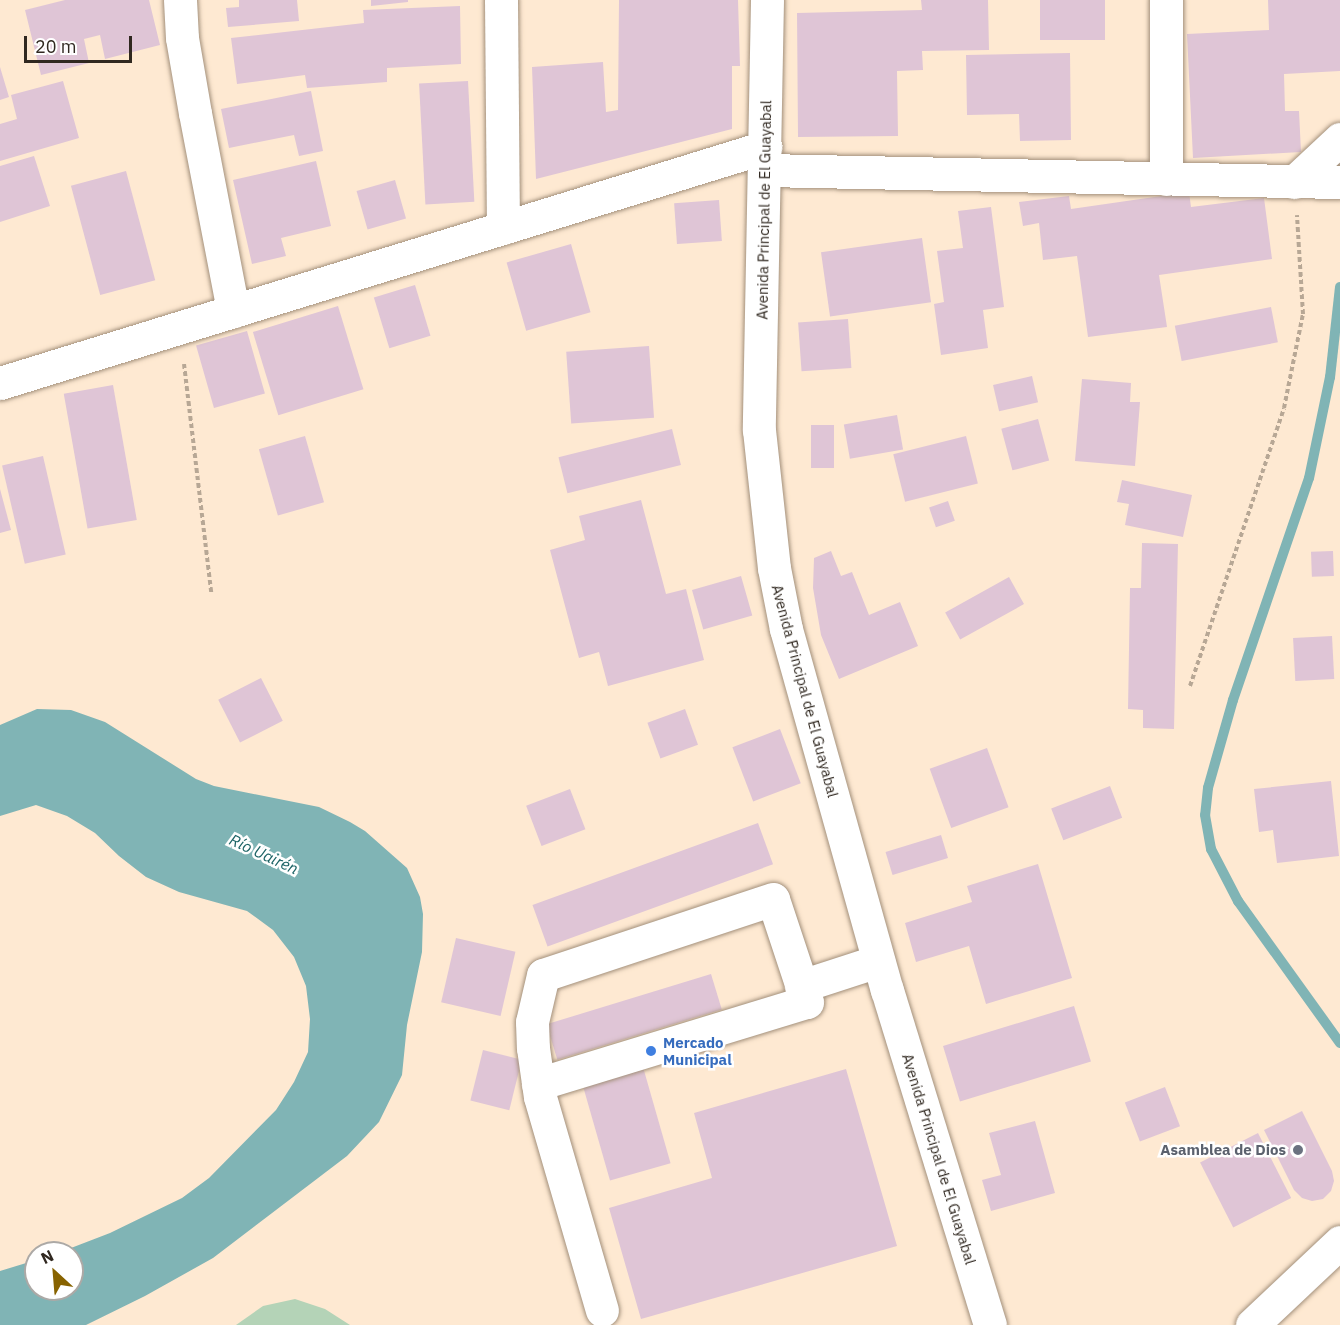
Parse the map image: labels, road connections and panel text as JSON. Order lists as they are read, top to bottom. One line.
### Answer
{"streets":{"street":["Avenida Principal de El Guayabal"]},"water":["Río Uairén"],"places":["Mercado Municipal","Asamblea de Dios"],"scale_bar":"20 m","north":"top left"}
